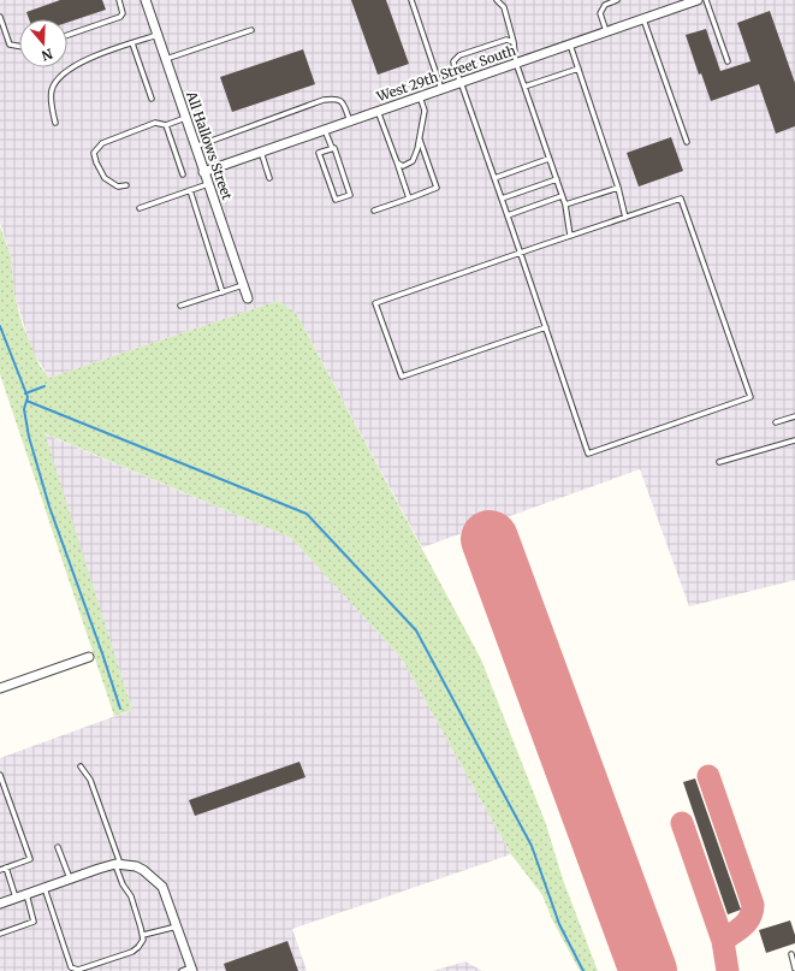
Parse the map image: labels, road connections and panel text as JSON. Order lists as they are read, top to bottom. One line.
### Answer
{"streets":{"street":["West 29th Street South","All Hallows Street"]},"crossings":[["West 29th Street South","All Hallows Street"]],"north":"bottom"}
